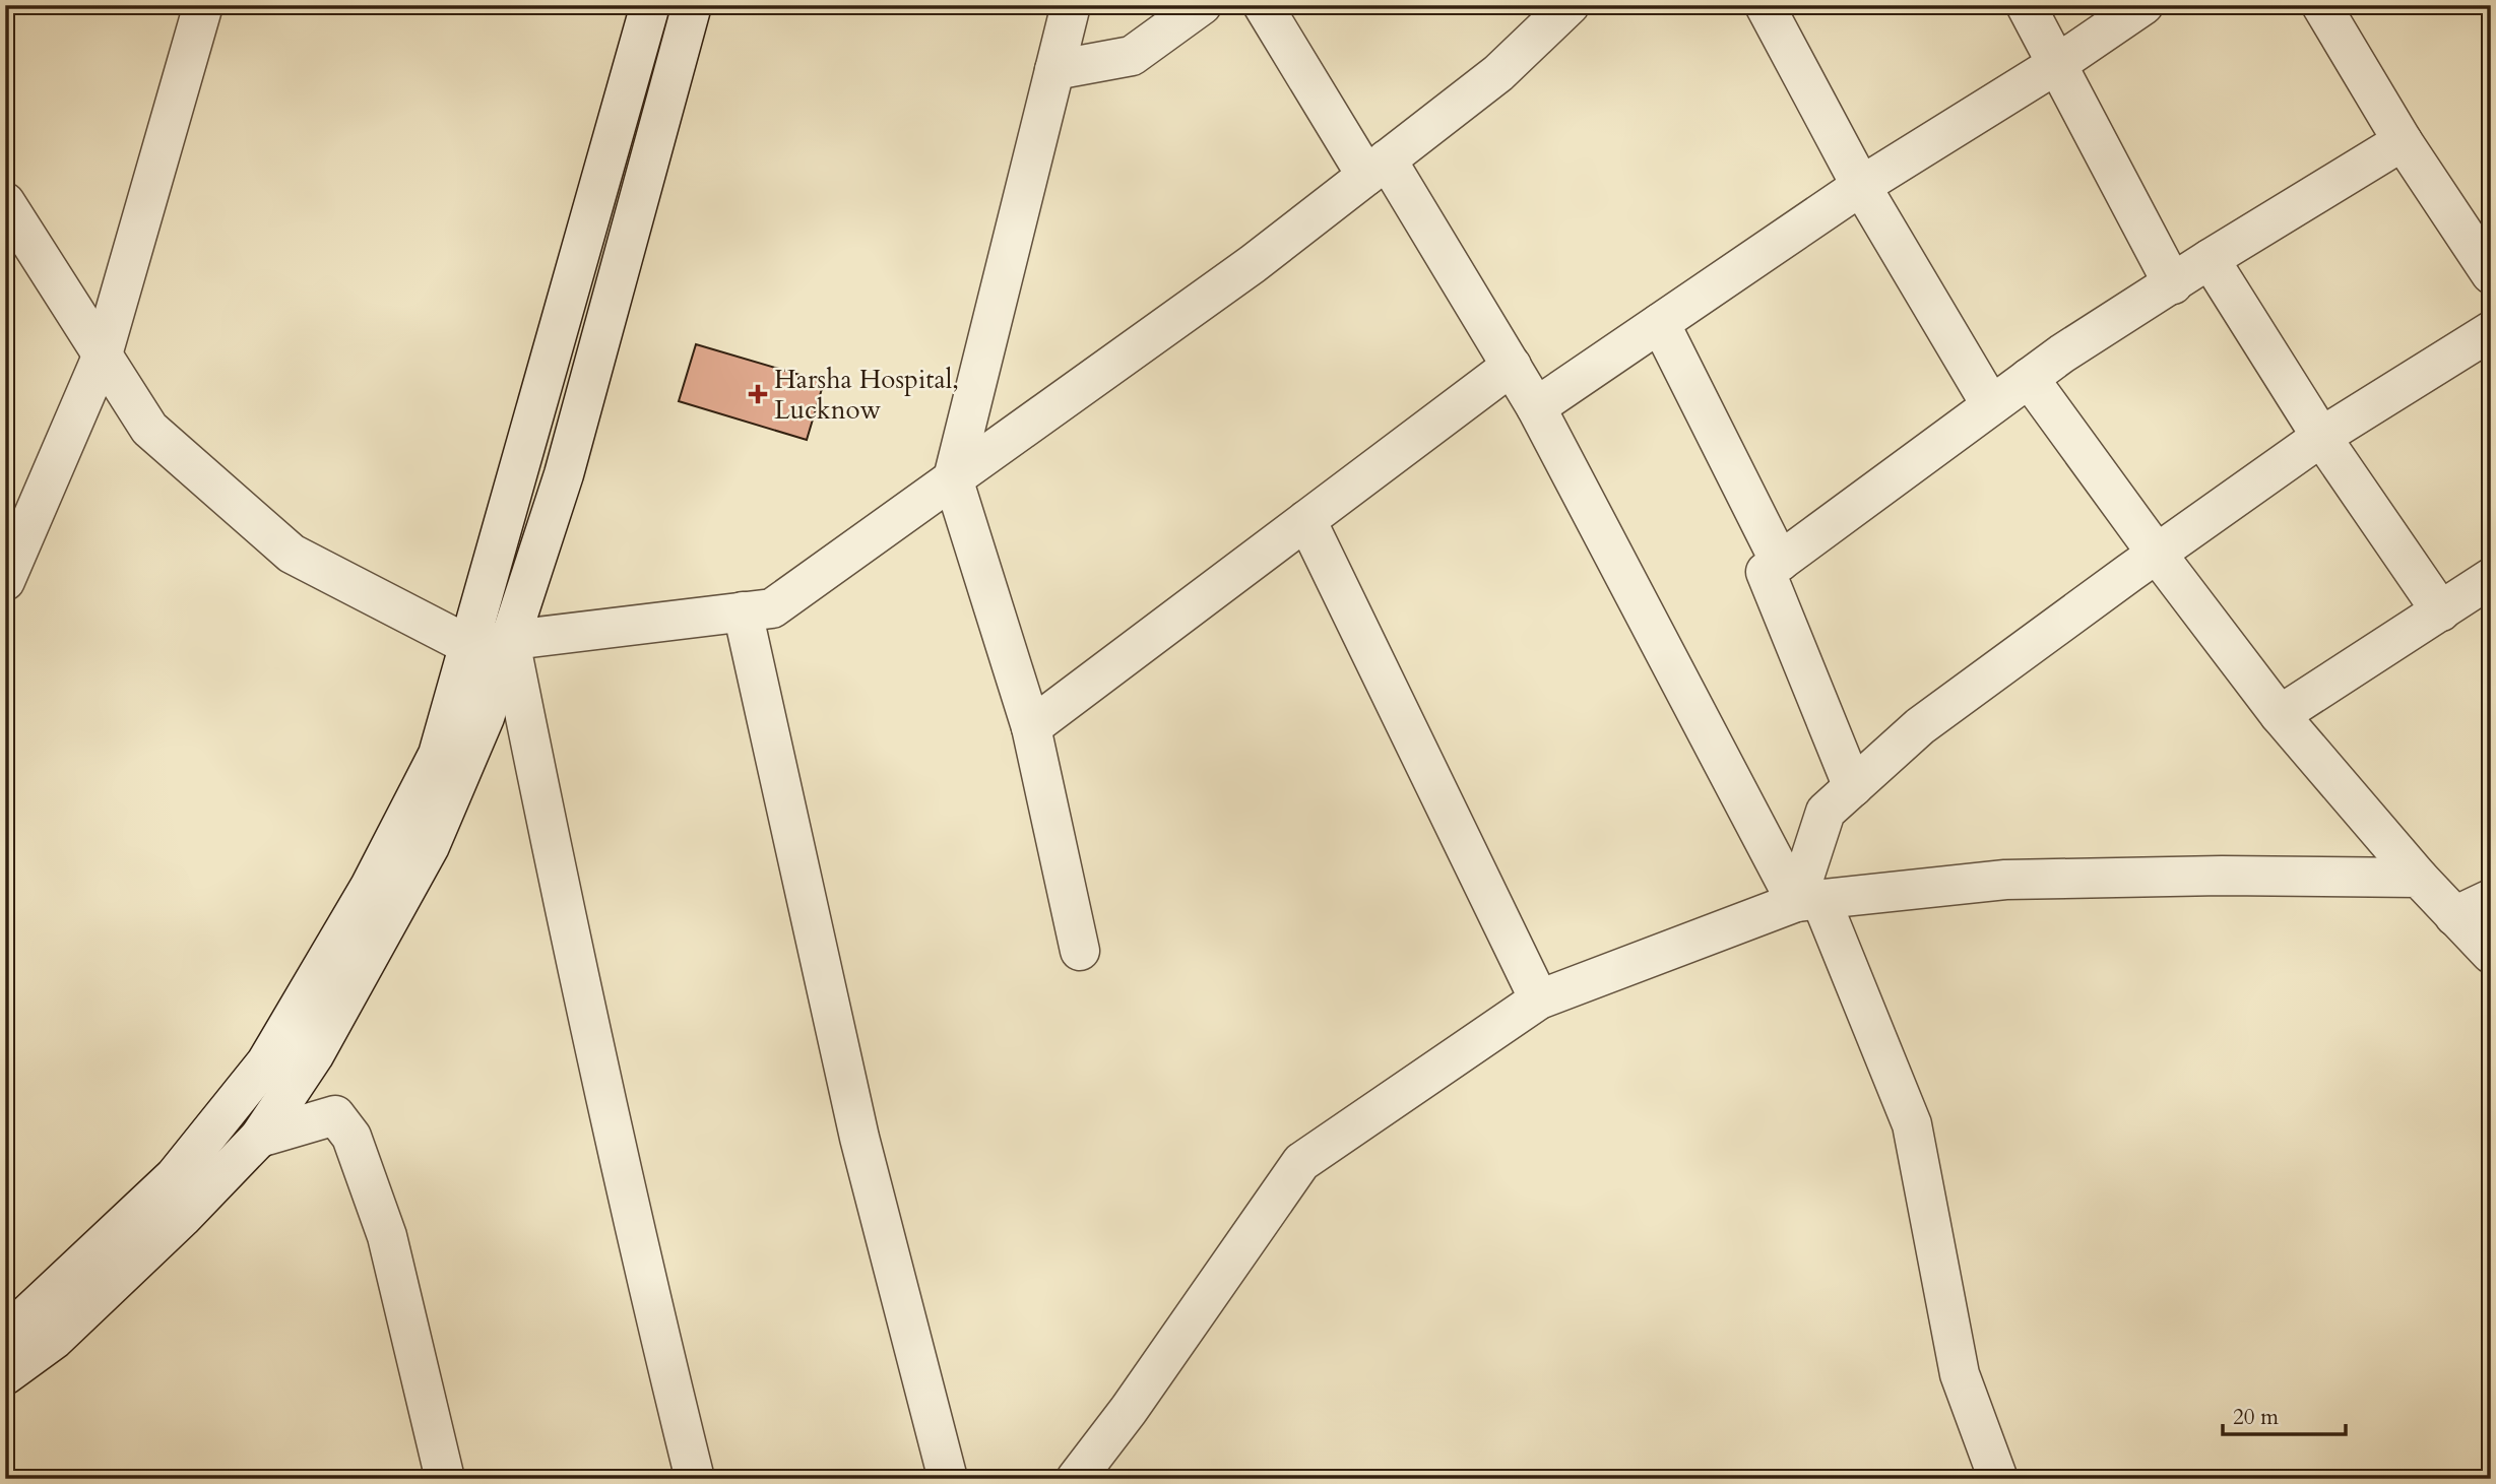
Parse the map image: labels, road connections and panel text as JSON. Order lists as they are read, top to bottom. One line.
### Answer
{"places":{"health":["Harsha Hospital, Lucknow"]},"scale_bar":"20 m"}
